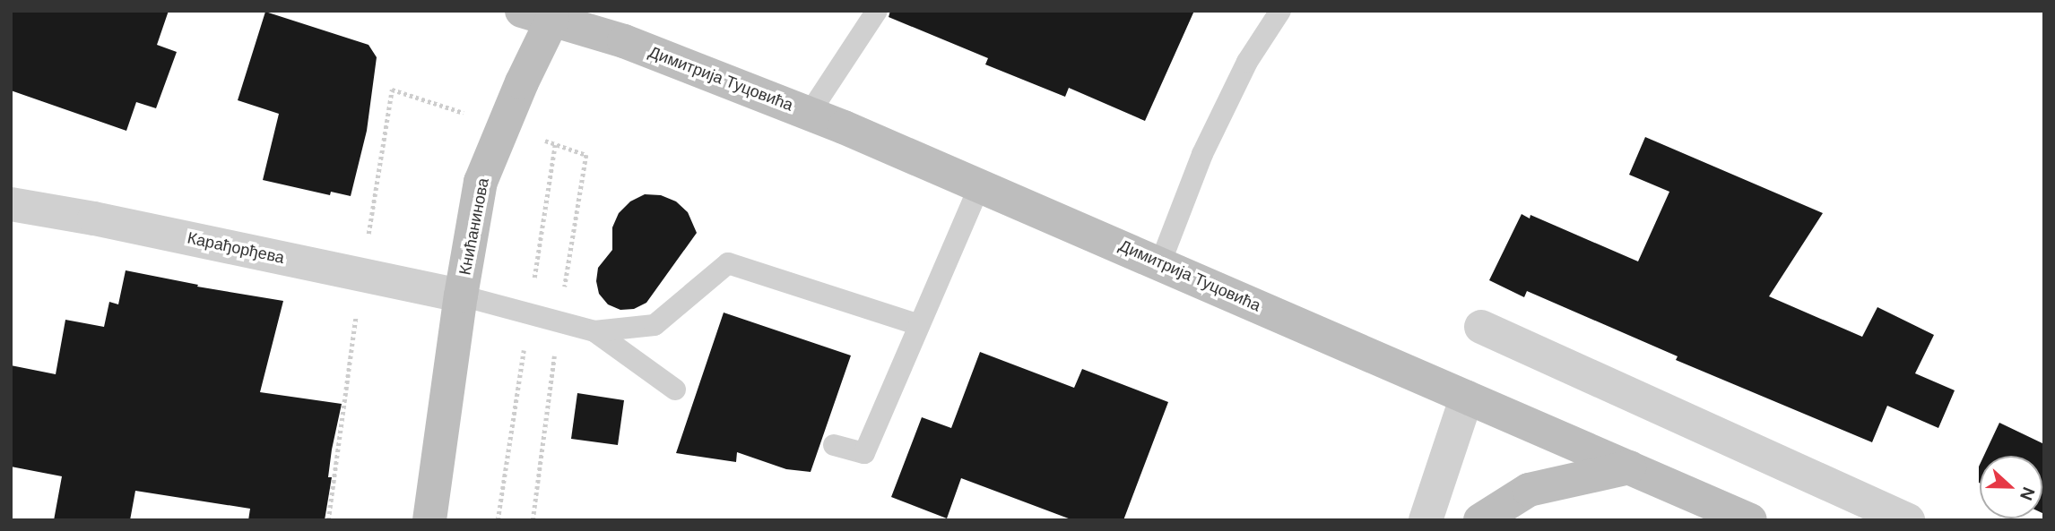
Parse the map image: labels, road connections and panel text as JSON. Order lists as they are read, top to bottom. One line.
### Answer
{"streets":{"main road":["Димитрија Туцовића","Книћанинова"],"street":["Карађорђева"]},"crossings":[["Димитрија Туцовића","Книћанинова"],["Книћанинова","Карађорђева"]],"north":"right"}
